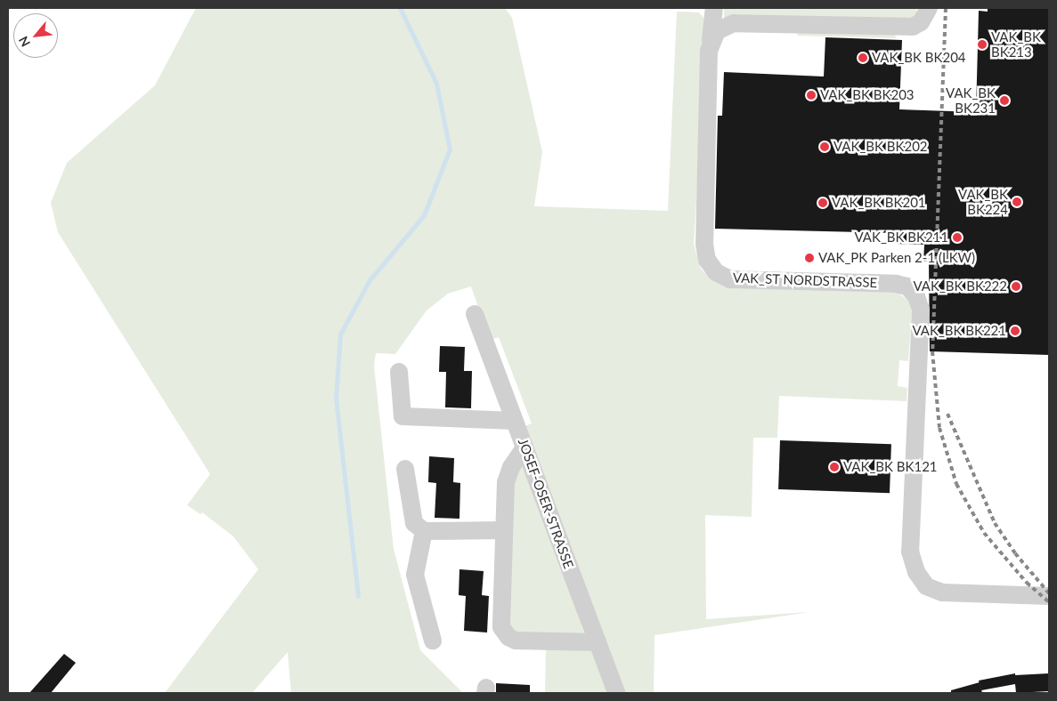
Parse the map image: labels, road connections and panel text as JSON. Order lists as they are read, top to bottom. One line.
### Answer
{"streets":{"street":["VAK_ST NORDSTRASSE","JOSEF-OSER-STRASSE"]},"places":["VAK_BK BK213","VAK_BK BK204","VAK_BK BK203","VAK_BK BK231","VAK_BK BK202","VAK_BK BK224","VAK_BK BK201","VAK_BK BK211","VAK_PK Parken 2-1 (LKW)","VAK_BK BK222","VAK_BK BK221","VAK_BK BK121"],"north":"bottom left"}
